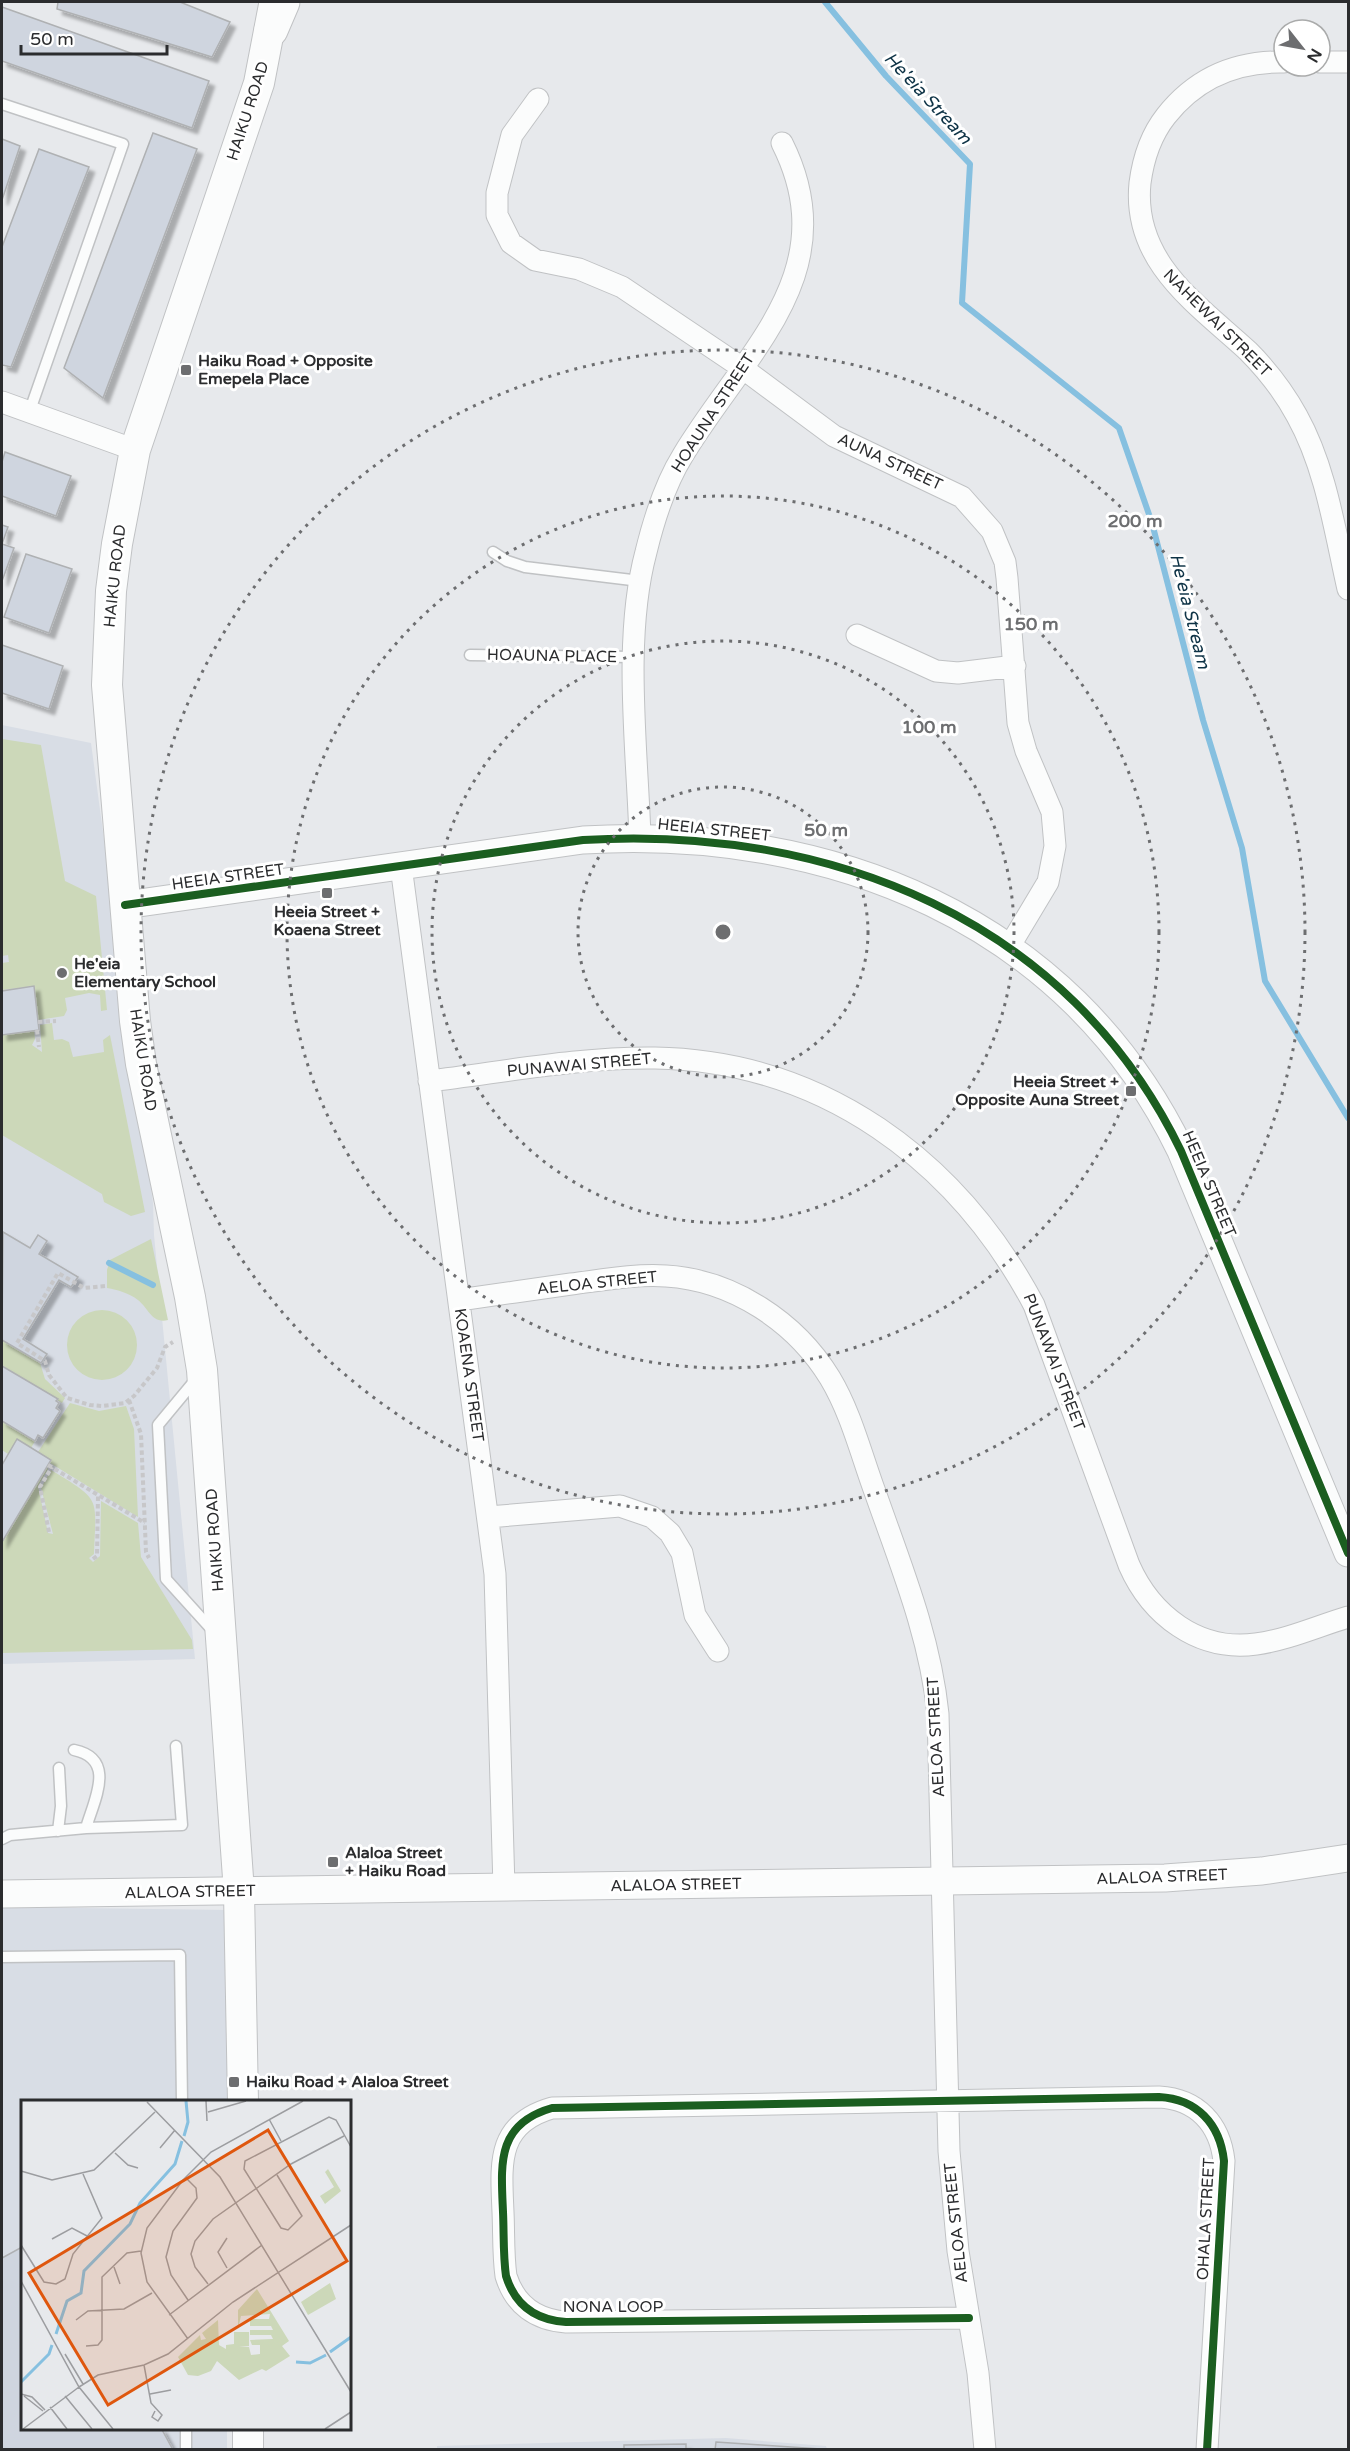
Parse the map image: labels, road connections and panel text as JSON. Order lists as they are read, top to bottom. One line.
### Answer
{"streets":{"main road":["HAIKU ROAD"],"street":["NAHEWAI STREET","HOAUNA STREET","AUNA STREET","HEEIA STREET","PUNAWAI STREET","AELOA STREET","KOAENA STREET","ALALOA STREET","OHALA STREET","NONA LOOP"],"lane":["HOAUNA PLACE"]},"crossings":[["HAIKU ROAD","HEEIA STREET"],["HAIKU ROAD","ALALOA STREET"],["HOAUNA STREET","AUNA STREET"],["HOAUNA STREET","HOAUNA PLACE"],["HOAUNA STREET","HEEIA STREET"],["AUNA STREET","HEEIA STREET"],["HEEIA STREET","KOAENA STREET"],["PUNAWAI STREET","KOAENA STREET"],["AELOA STREET","KOAENA STREET"],["AELOA STREET","ALALOA STREET"],["AELOA STREET","OHALA STREET"],["AELOA STREET","NONA LOOP"],["KOAENA STREET","ALALOA STREET"],["OHALA STREET","NONA LOOP"]],"water":["He'eia Stream"],"places":{"transit":["Haiku Road + Opposite Emepela Place","Heeia Street + Koaena Street","Heeia Street + Opposite Auna Street","Alaloa Street + Haiku Road","Haiku Road + Alaloa Street"],"other":["He'eia Elementary School"]},"scale_bar":"50 m","north":"bottom right","rings":["200 m","150 m","100 m","50 m"]}
